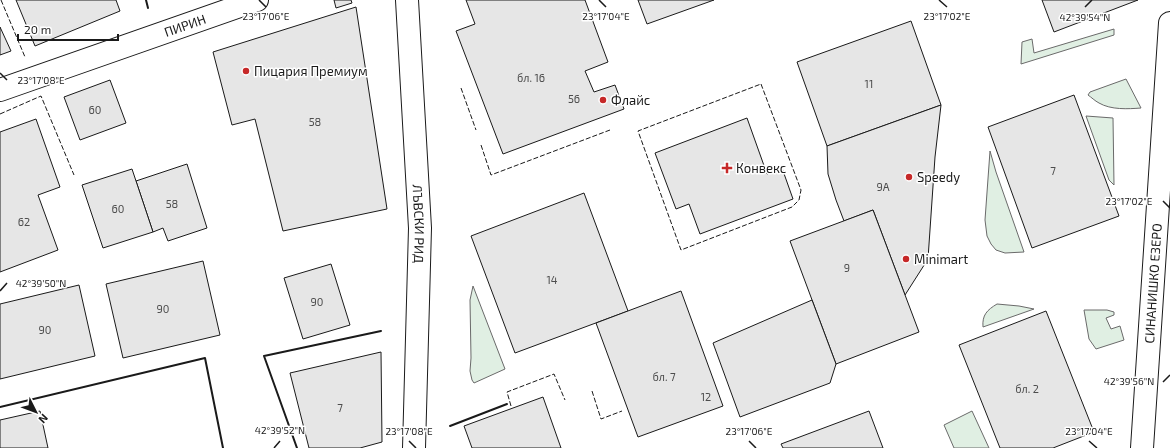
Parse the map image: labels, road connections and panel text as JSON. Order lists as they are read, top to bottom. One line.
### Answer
{"streets":{"street":["ПИРИН","ЛЪВСКИ РИД","СИНАНИШКО ЕЗЕРО"]},"places":{"other":["Пицария Премиум","Флайс","Speedy","Minimart"],"health":["Конвекс"]},"house_numbers":["бл. 16","11","56","60","58","7","9А","58","60","62","9","14","90","90","90","бл. 7","бл. 2","12","7"],"scale_bar":"20 m","north":"bottom right","coordinates":["23°17'06\"E","23°17'04\"E","23°17'02\"E","42°39'54\"N","23°17'08\"E","42°39'50\"N","42°39'56\"N","42°39'52\"N"]}
